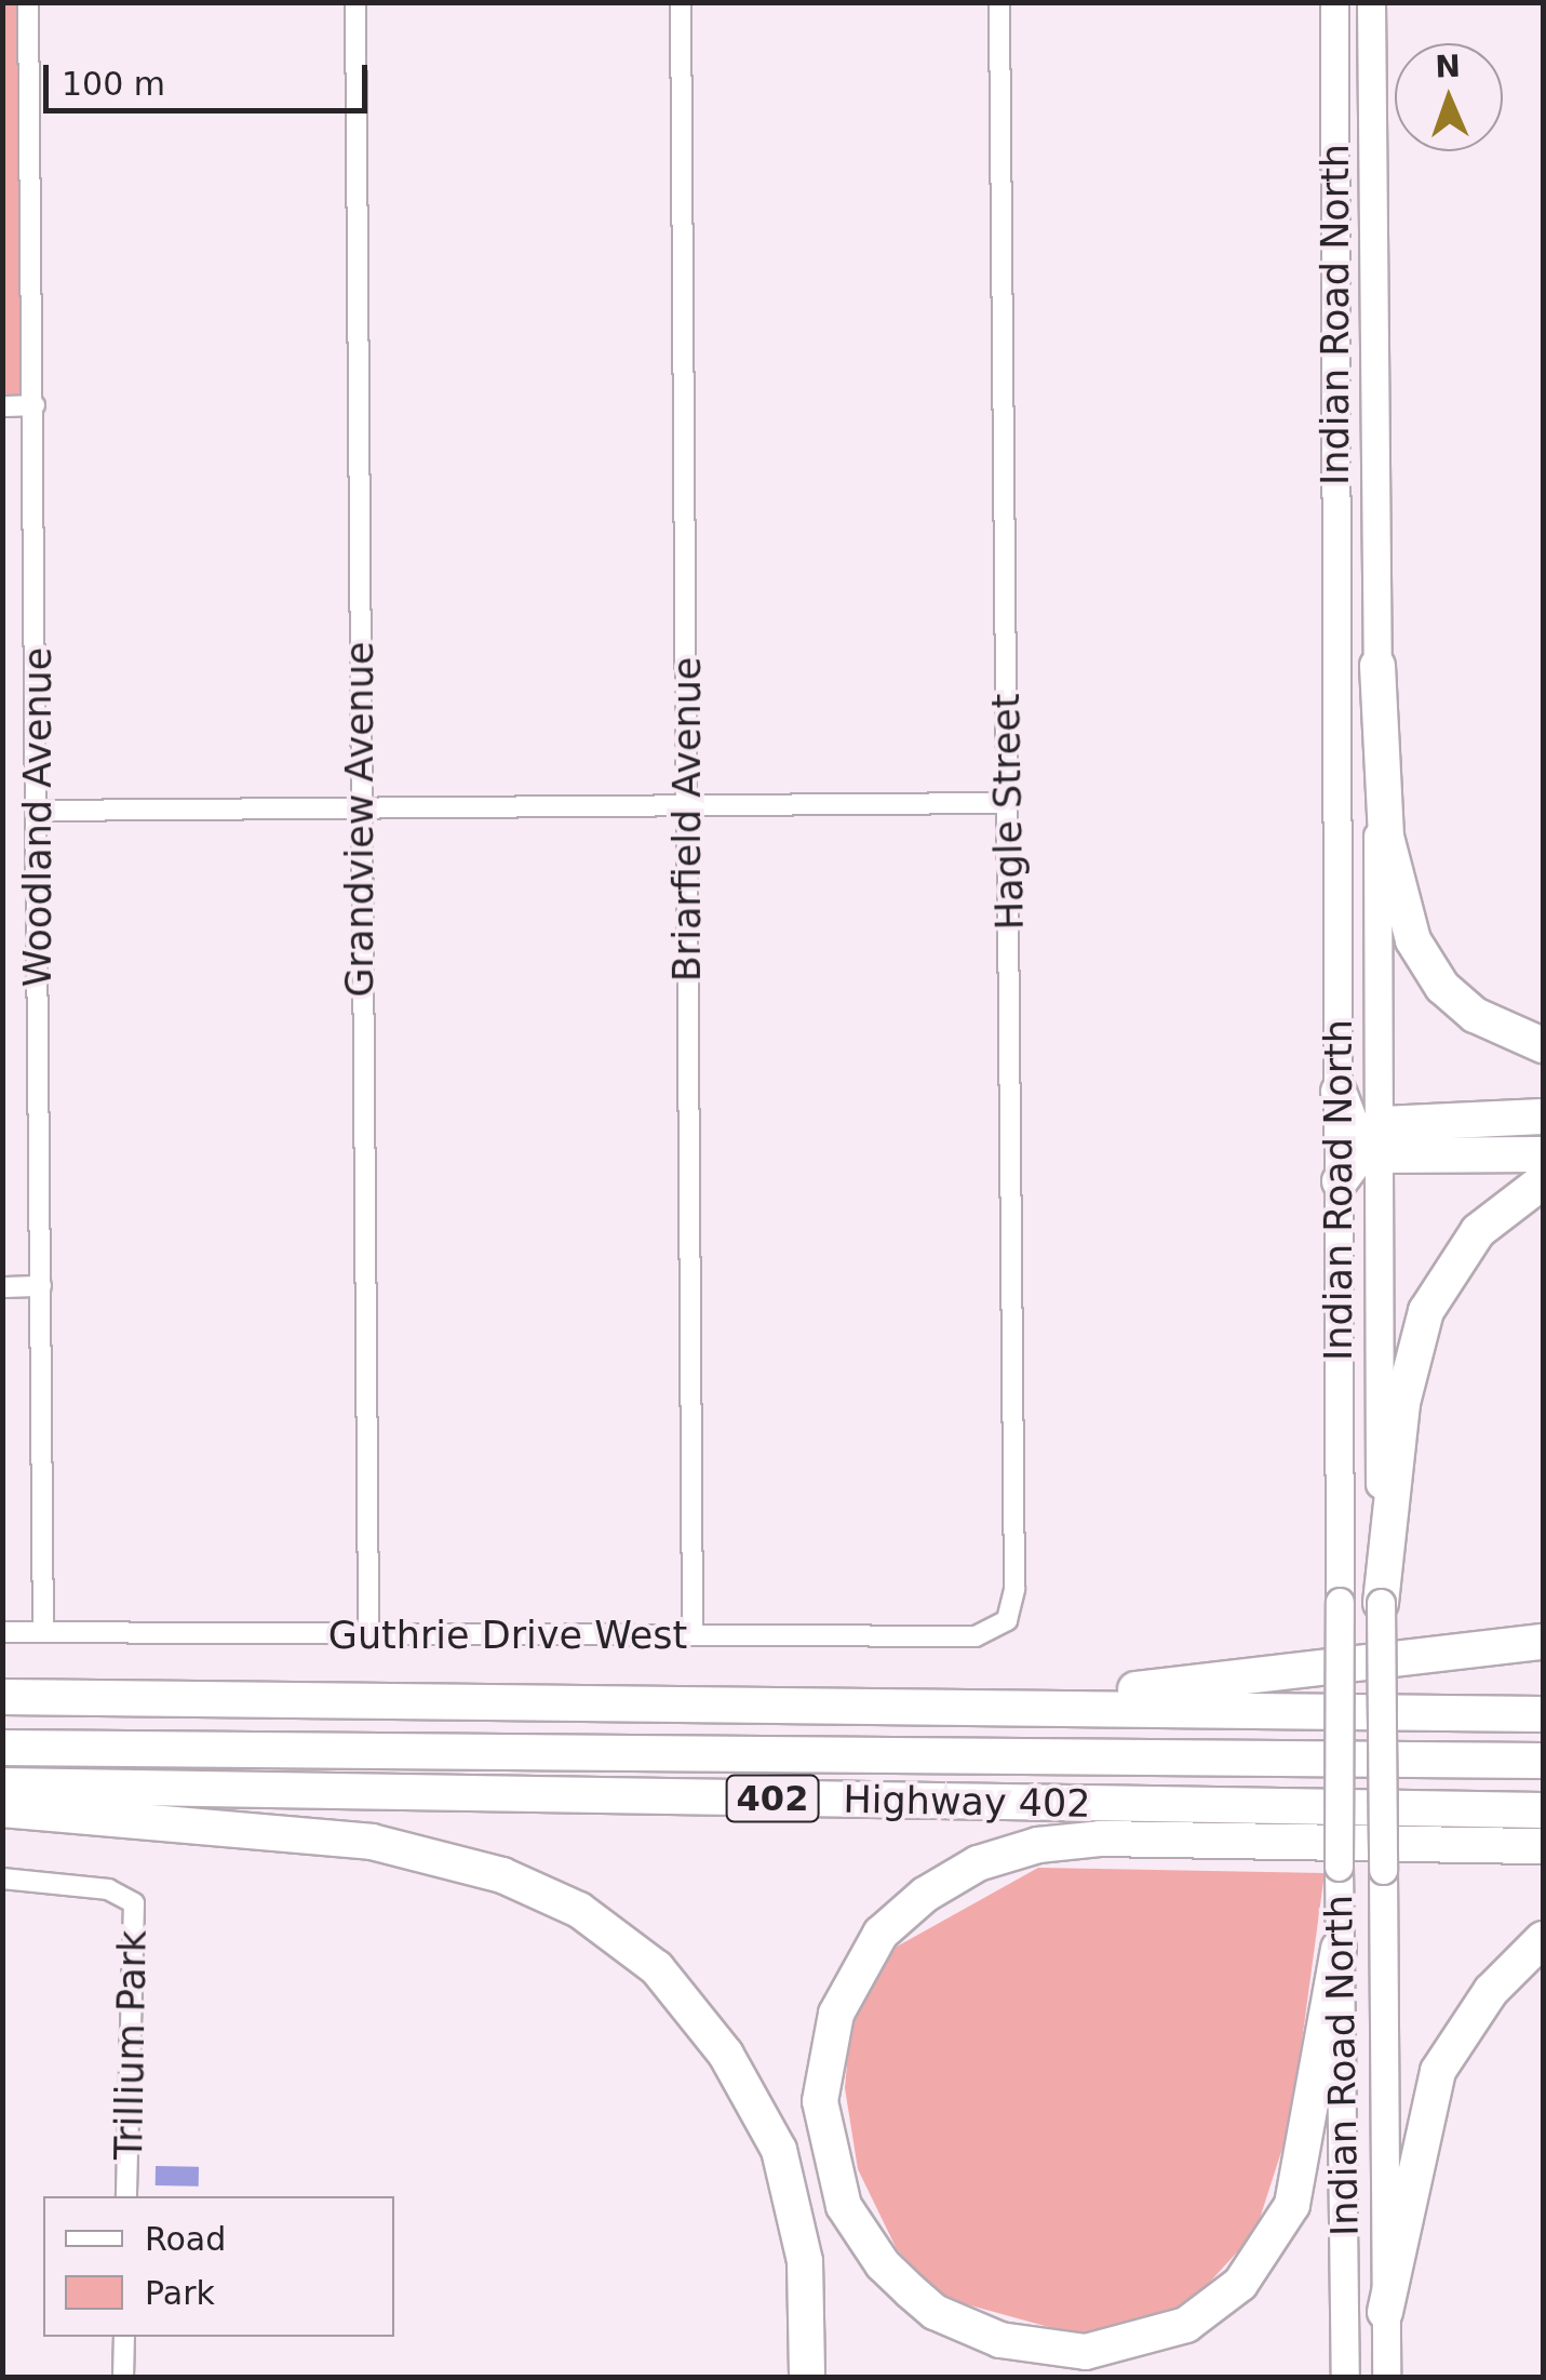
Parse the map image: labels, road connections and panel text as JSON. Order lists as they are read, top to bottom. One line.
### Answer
{"streets":{"highway":["402","Highway 402"],"main road":["Indian Road North"],"street":["Hagle Street","Woodland Avenue","Grandview Avenue","Briarfield Avenue","Guthrie Drive West","Trillium Park"]},"crossings":[["Hagle Street","Guthrie Drive West"],["Woodland Avenue","Guthrie Drive West"],["Grandview Avenue","Guthrie Drive West"],["Briarfield Avenue","Guthrie Drive West"]],"legend":["Road","Park"],"scale_bar":"100 m","north":"top"}
